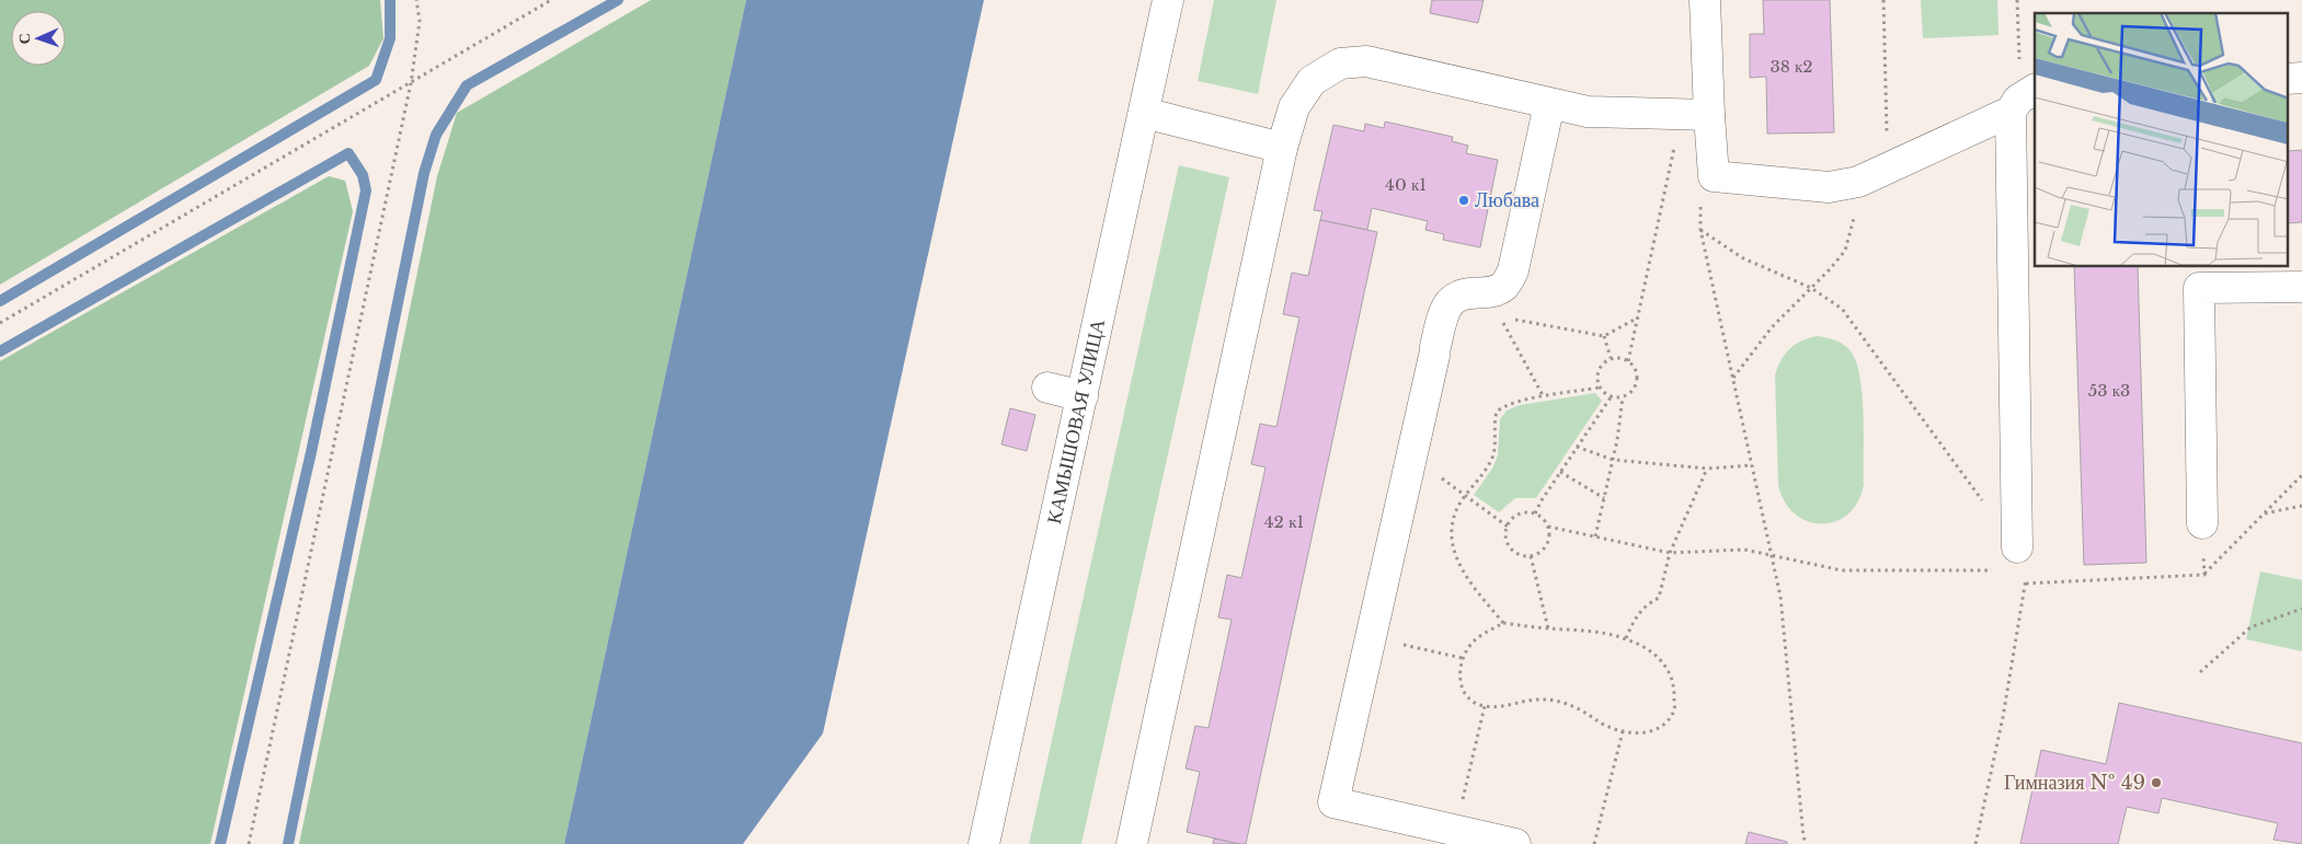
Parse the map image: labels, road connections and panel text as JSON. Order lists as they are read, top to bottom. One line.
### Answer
{"streets":{"street":["КАМЫШОВАЯ УЛИЦА"]},"places":["Любава","Гимназия № 49"],"house_numbers":["38 к2","40 к1","53 к3","42 к1"],"north":"left"}
